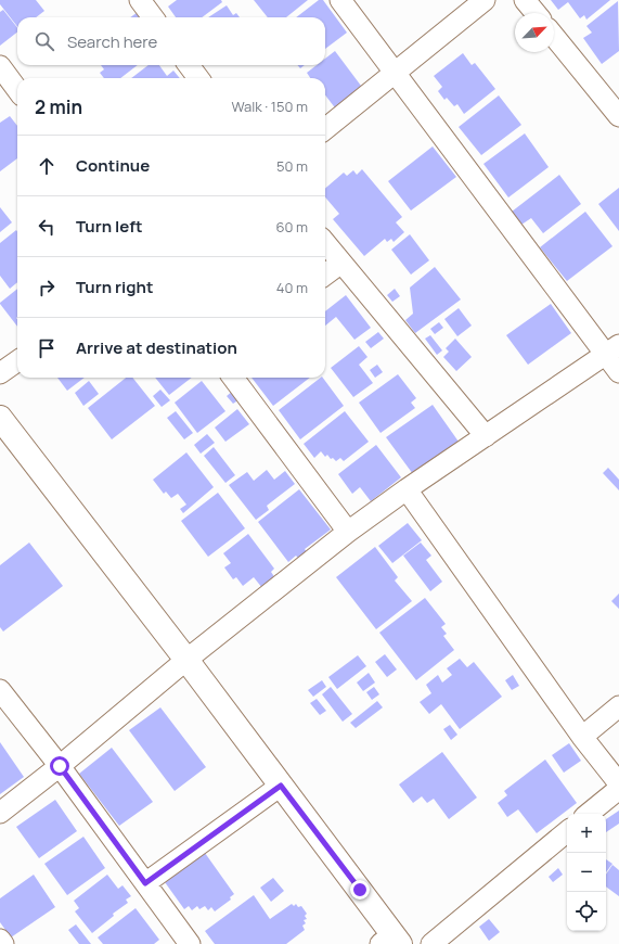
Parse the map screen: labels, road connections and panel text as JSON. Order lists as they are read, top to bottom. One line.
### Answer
{"north":"top right","page":{"search":"Search here","heading":["2 min","Walk · 150 m"],"list":[["Continue","50 m"],["Turn left","60 m"],["Turn right","40 m"],"Arrive at destination"],"map_buttons":["+","−"]}}
